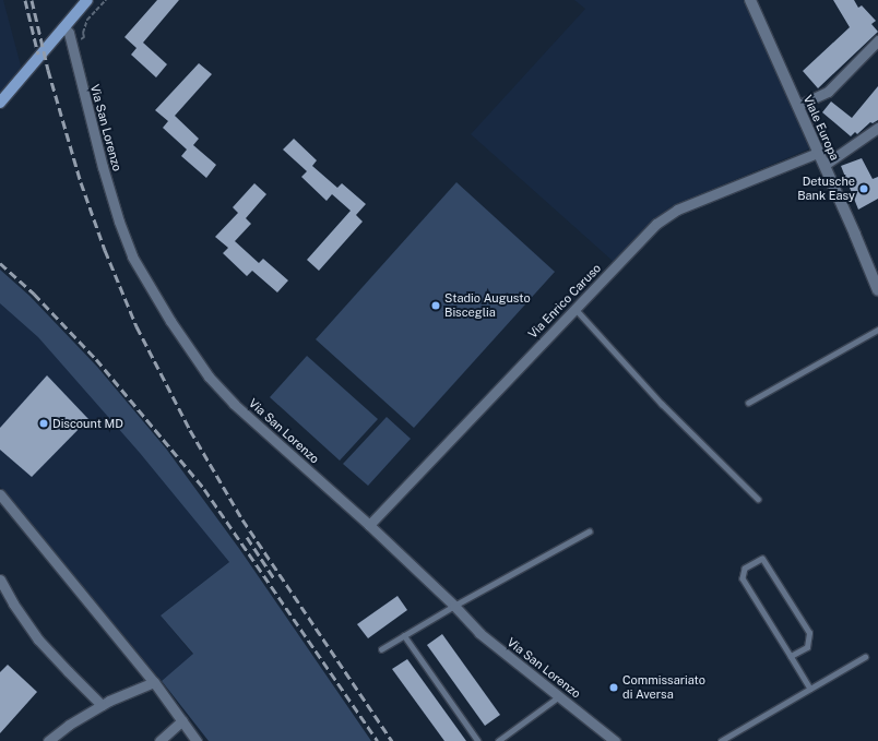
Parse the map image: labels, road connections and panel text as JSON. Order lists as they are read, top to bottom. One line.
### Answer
{"streets":{"main road":["Viale Europa"],"street":["Via San Lorenzo","Via Enrico Caruso"]},"crossings":[["Via San Lorenzo","Via Enrico Caruso"],["Viale Europa","Via Enrico Caruso"]],"places":["Detusche Bank Easy","Stadio Augusto Bisceglia","Discount MD","Commissariato di Aversa"]}
